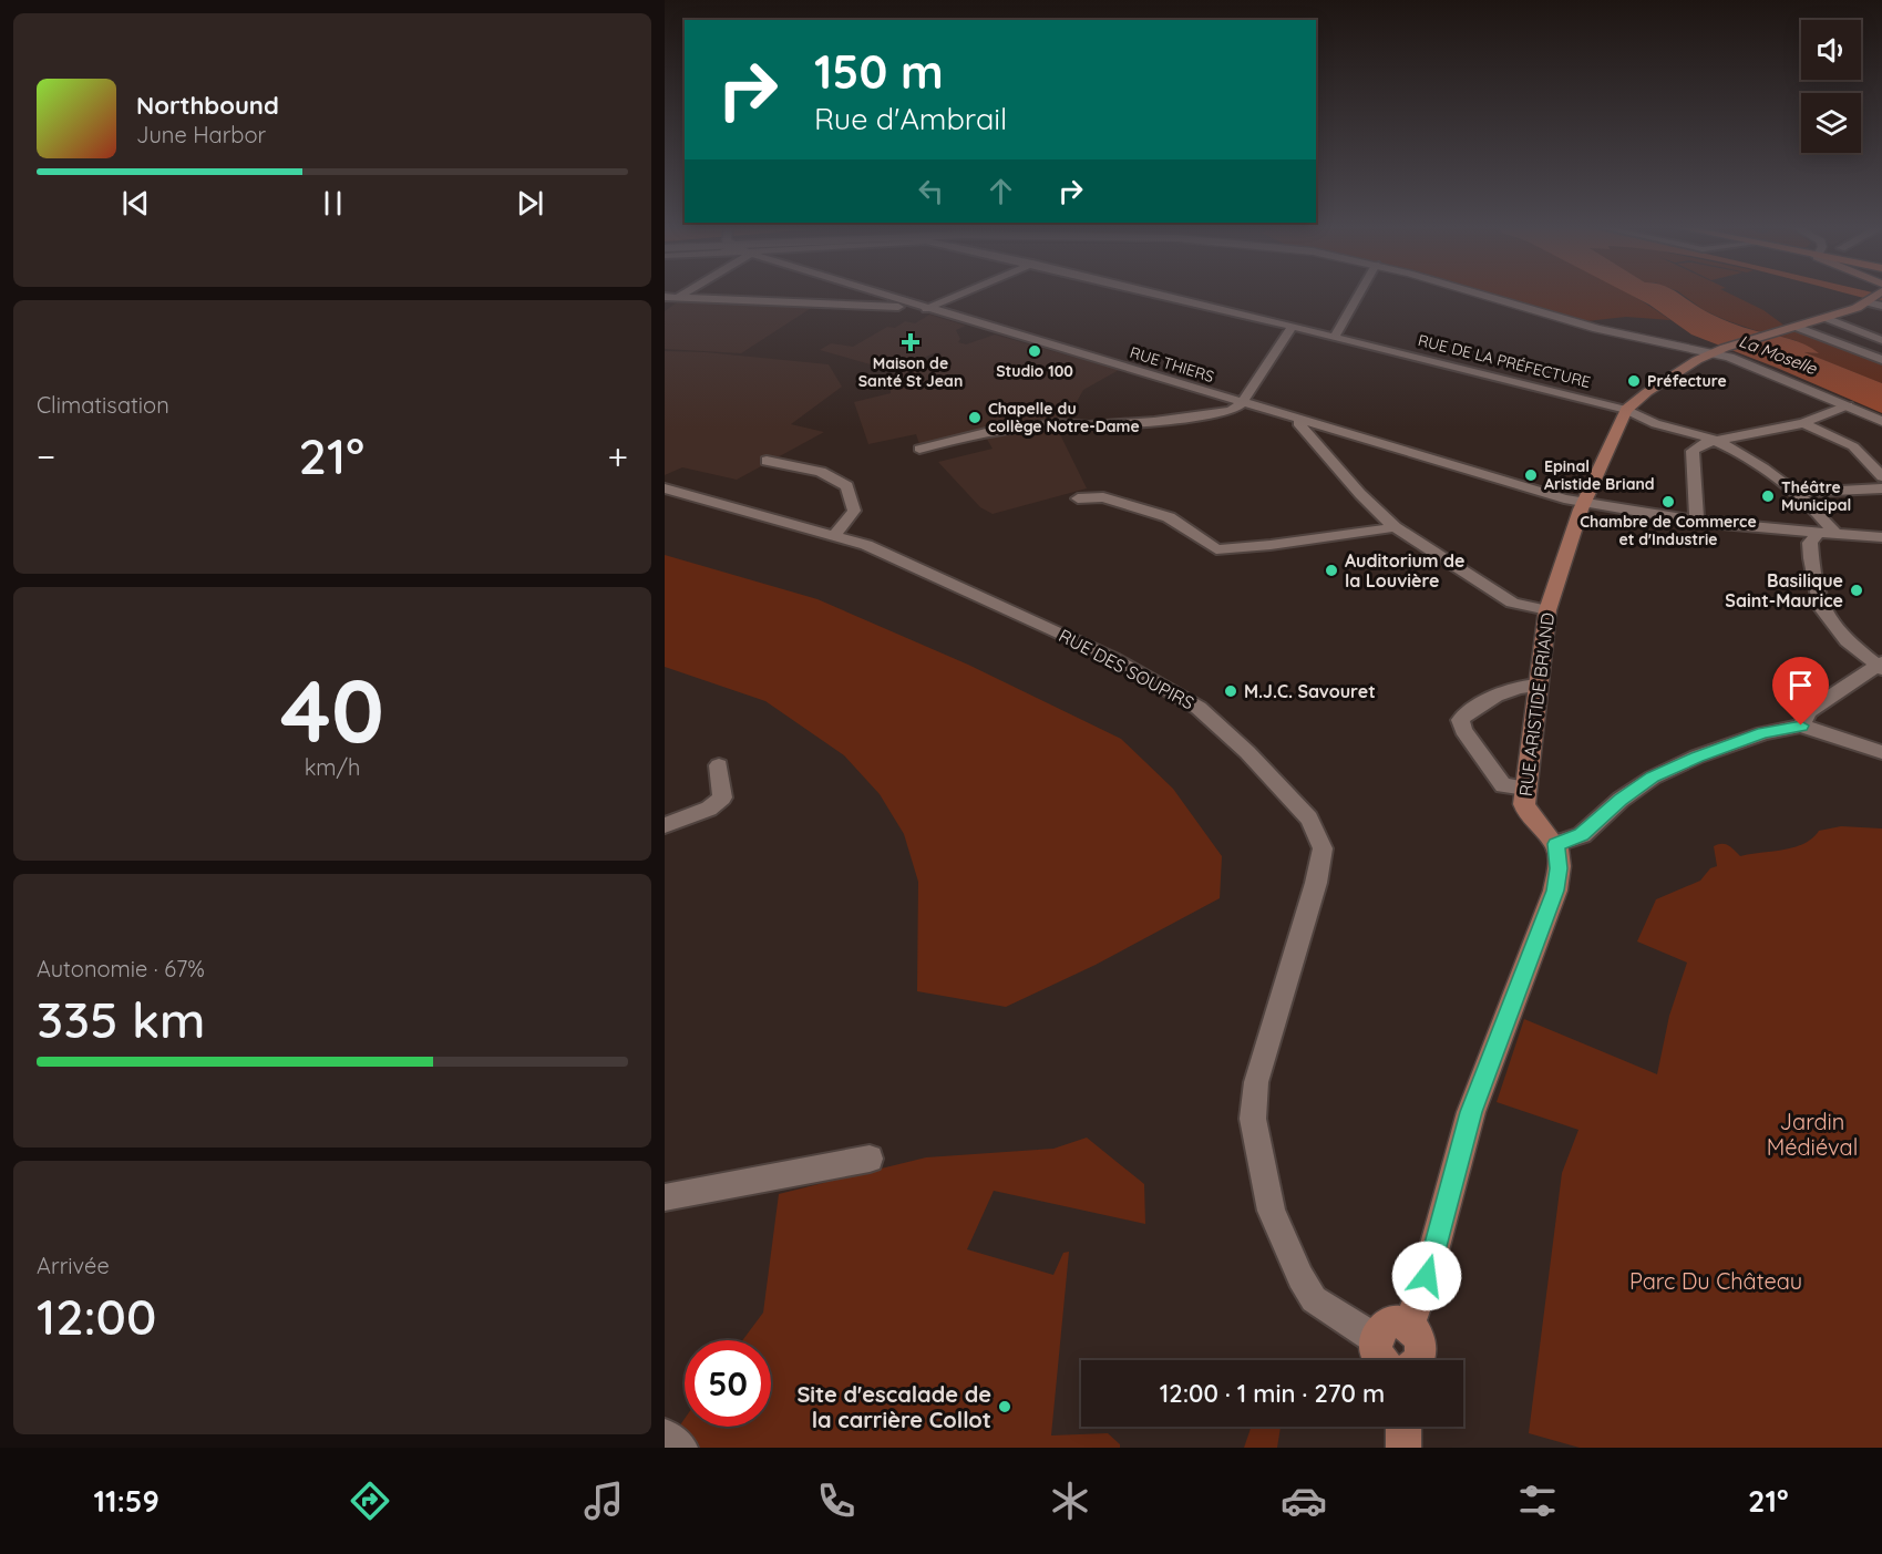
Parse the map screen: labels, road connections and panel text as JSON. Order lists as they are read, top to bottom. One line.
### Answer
{"streets":{"main road":["RUE ARISTIDE BRIAND"],"street":["RUE DE LA PRÉFECTURE","RUE THIERS","RUE DES SOUPIRS"]},"crossings":[["RUE DE LA PRÉFECTURE","RUE ARISTIDE BRIAND"],["RUE THIERS","RUE ARISTIDE BRIAND"]],"water":["La Moselle"],"parks":["Jardin Médiéval","Parc Du Château"],"places":{"health":["Maison de Santé St Jean"],"other":["Studio 100","Préfecture","Chapelle du collège Notre-Dame","Epinal Aristide Briand","Théâtre Municipal","Chambre de Commerce et d'Industrie","Auditorium de la Louvière","Basilique Saint-Maurice","M.J.C. Savouret","Site d'escalade de la carrière Collot"]},"page":{"turn":["150 m","Rue d'Ambrail"],"song":["Northbound","June Harbor"],"tile":["Climatisation",["40","km/h"],["Autonomie · 67%","335 km"],["Arrivée","12:00"]],"heat":["−","21°","+"],"limit":"50","trip":"12:00 · 1 min · 270 m","tabs":["11:59","21°"]}}
